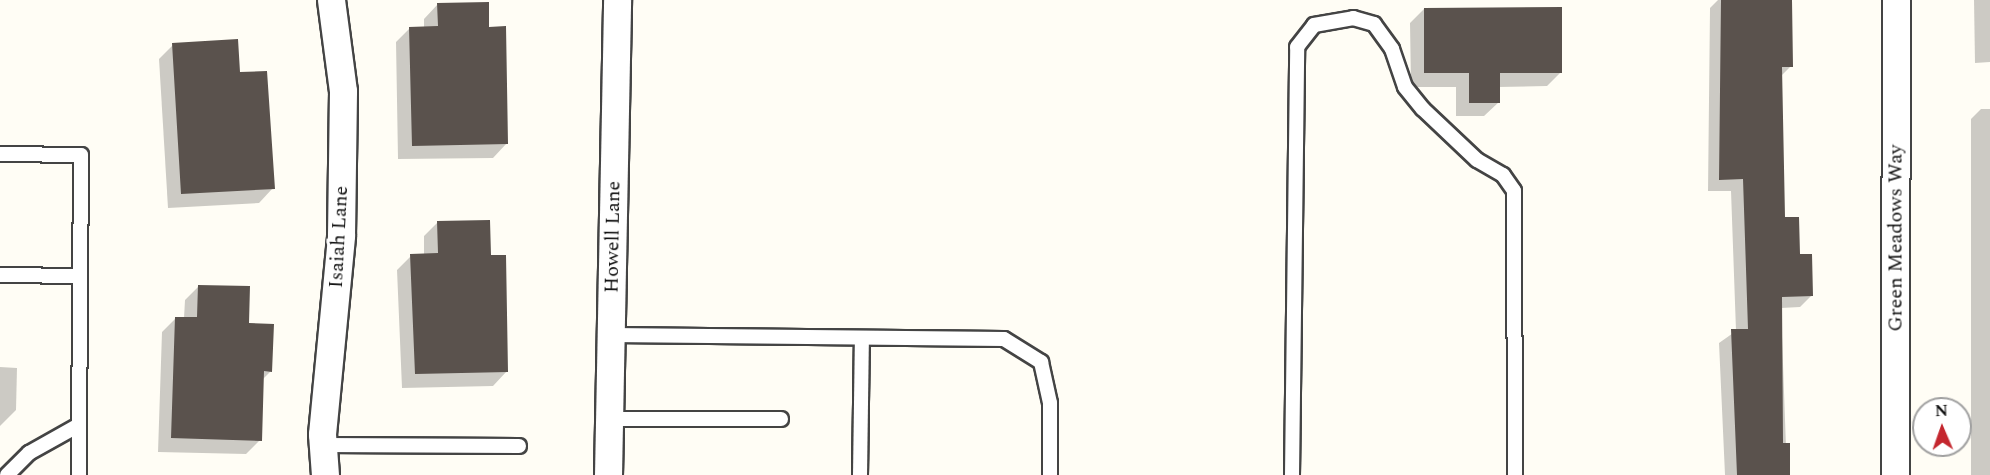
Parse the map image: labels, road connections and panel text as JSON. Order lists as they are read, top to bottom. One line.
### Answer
{"streets":{"street":["Isaiah Lane","Howell Lane","Green Meadows Way"]},"north":"top"}
